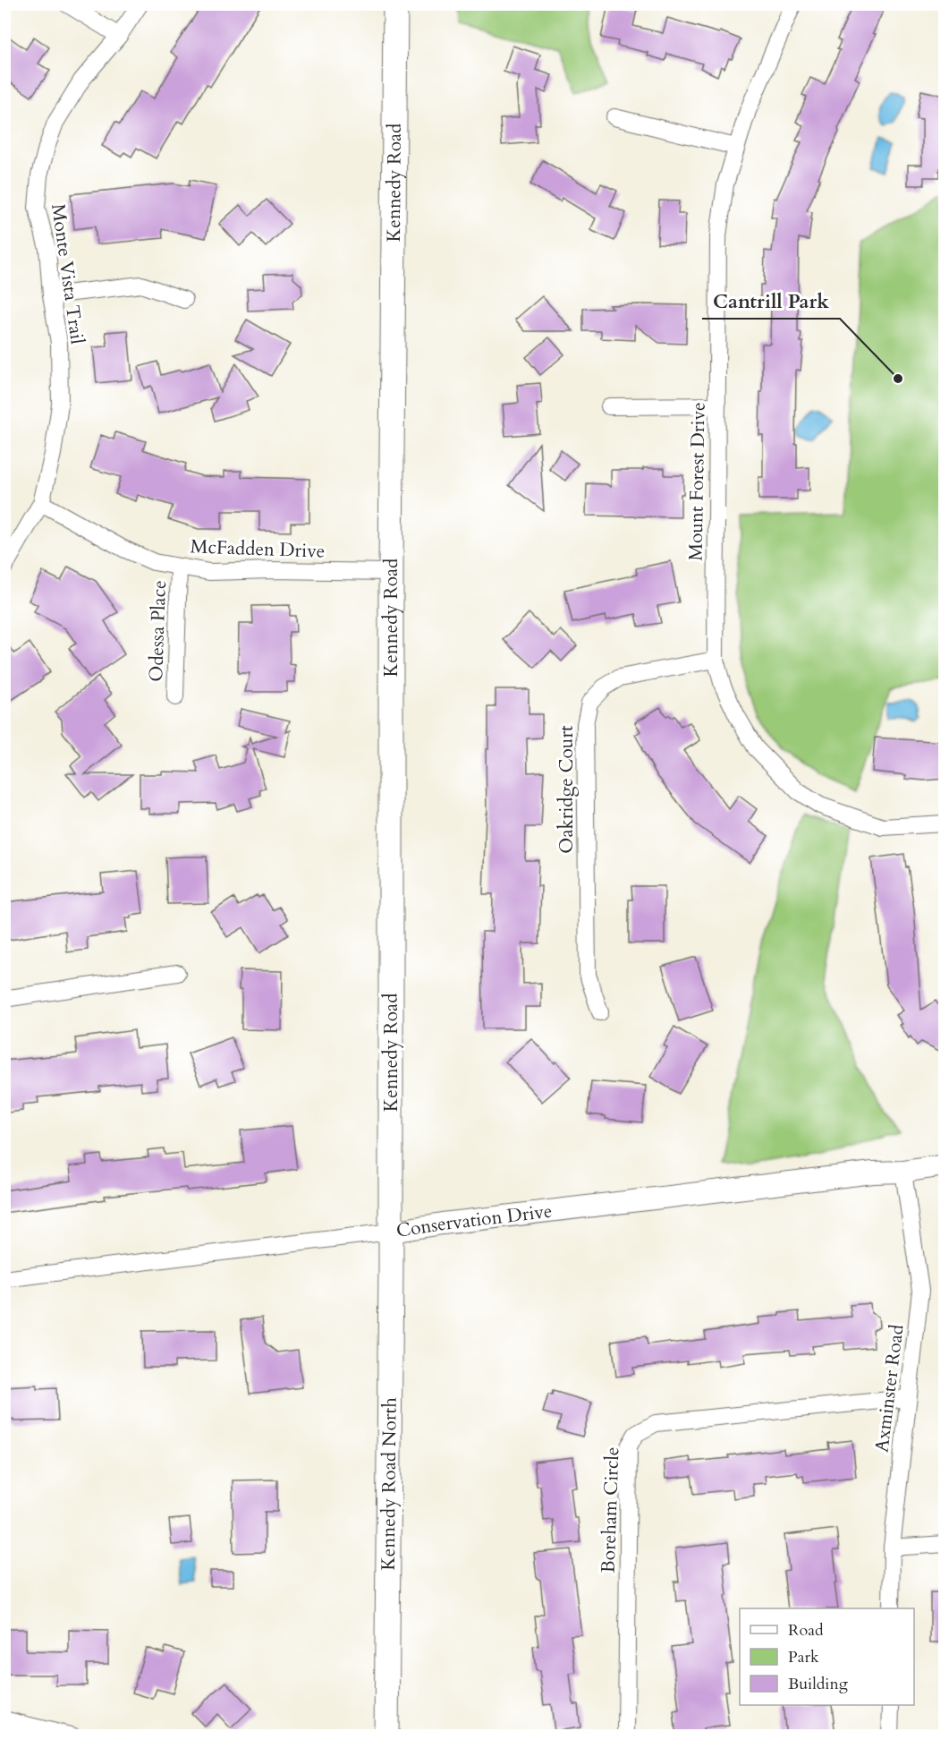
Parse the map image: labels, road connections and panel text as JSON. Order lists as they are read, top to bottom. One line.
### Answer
{"streets":{"main road":["Kennedy Road","Kennedy Road North"],"street":["Monte Vista Trail","Mount Forest Drive","McFadden Drive","Odessa Place","Oakridge Court","Conservation Drive","Axminster Road","Boreham Circle"]},"crossings":[["Kennedy Road","McFadden Drive"],["Kennedy Road","Conservation Drive"],["Kennedy Road","Kennedy Road North"],["Monte Vista Trail","McFadden Drive"],["Mount Forest Drive","Oakridge Court"],["McFadden Drive","Odessa Place"],["Conservation Drive","Axminster Road"],["Conservation Drive","Kennedy Road North"],["Axminster Road","Boreham Circle"]],"places":["Cantrill Park"],"legend":["Road","Park","Building"]}
